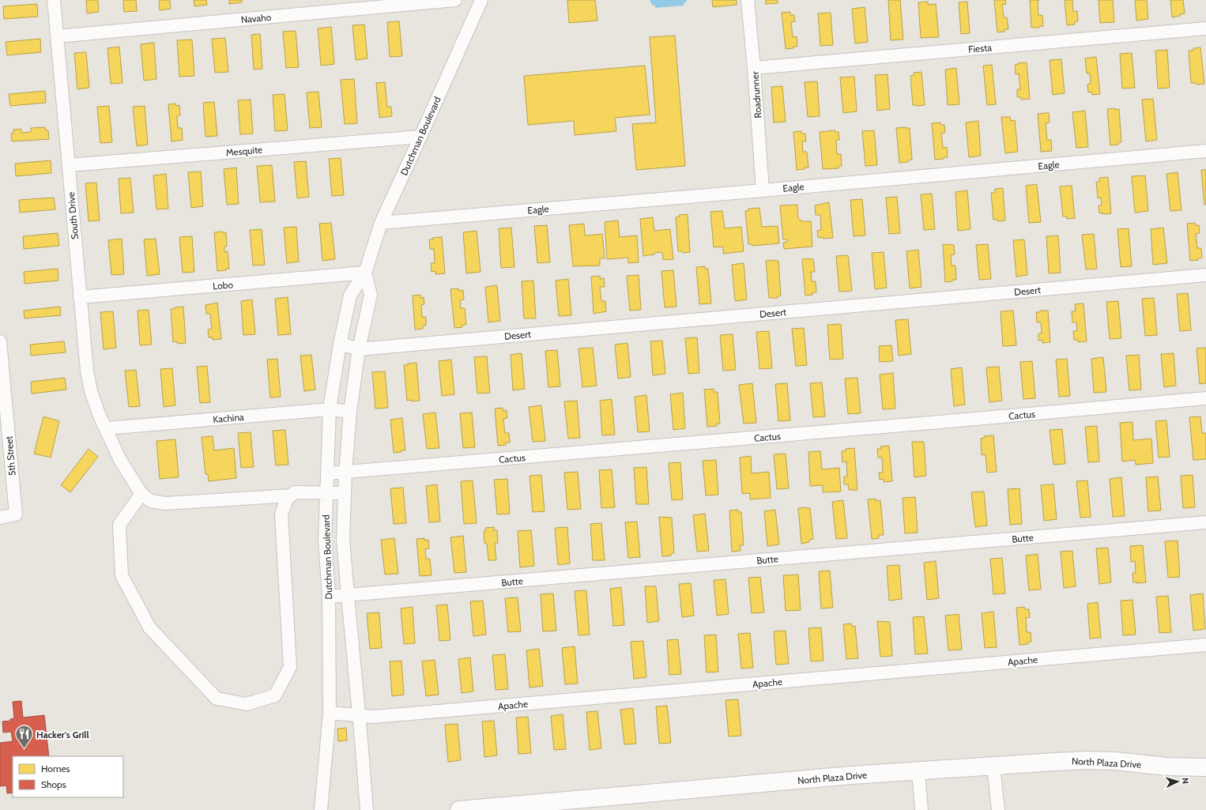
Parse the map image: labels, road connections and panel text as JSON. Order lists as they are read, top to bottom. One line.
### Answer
{"streets":{"street":["North Plaza Drive"],"lane":["Navaho","Fiesta","Roadrunner","Dutchman Boulevard","Mesquite","Eagle","South Drive","Lobo","Desert","Cactus","Kachina","5th Street","Butte","Apache"]},"crossings":[["Navaho","South Drive"],["Fiesta","Roadrunner"],["Roadrunner","Eagle"],["Dutchman Boulevard","Mesquite"],["Dutchman Boulevard","Eagle"],["Dutchman Boulevard","Lobo"],["Dutchman Boulevard","Desert"],["Dutchman Boulevard","Cactus"],["Dutchman Boulevard","Kachina"],["Dutchman Boulevard","Butte"],["Dutchman Boulevard","Apache"],["Mesquite","South Drive"],["South Drive","Lobo"],["South Drive","Kachina"]],"places":{"restaurant":["Hacker's Grill"]},"legend":["Homes","Shops"],"north":"right"}
